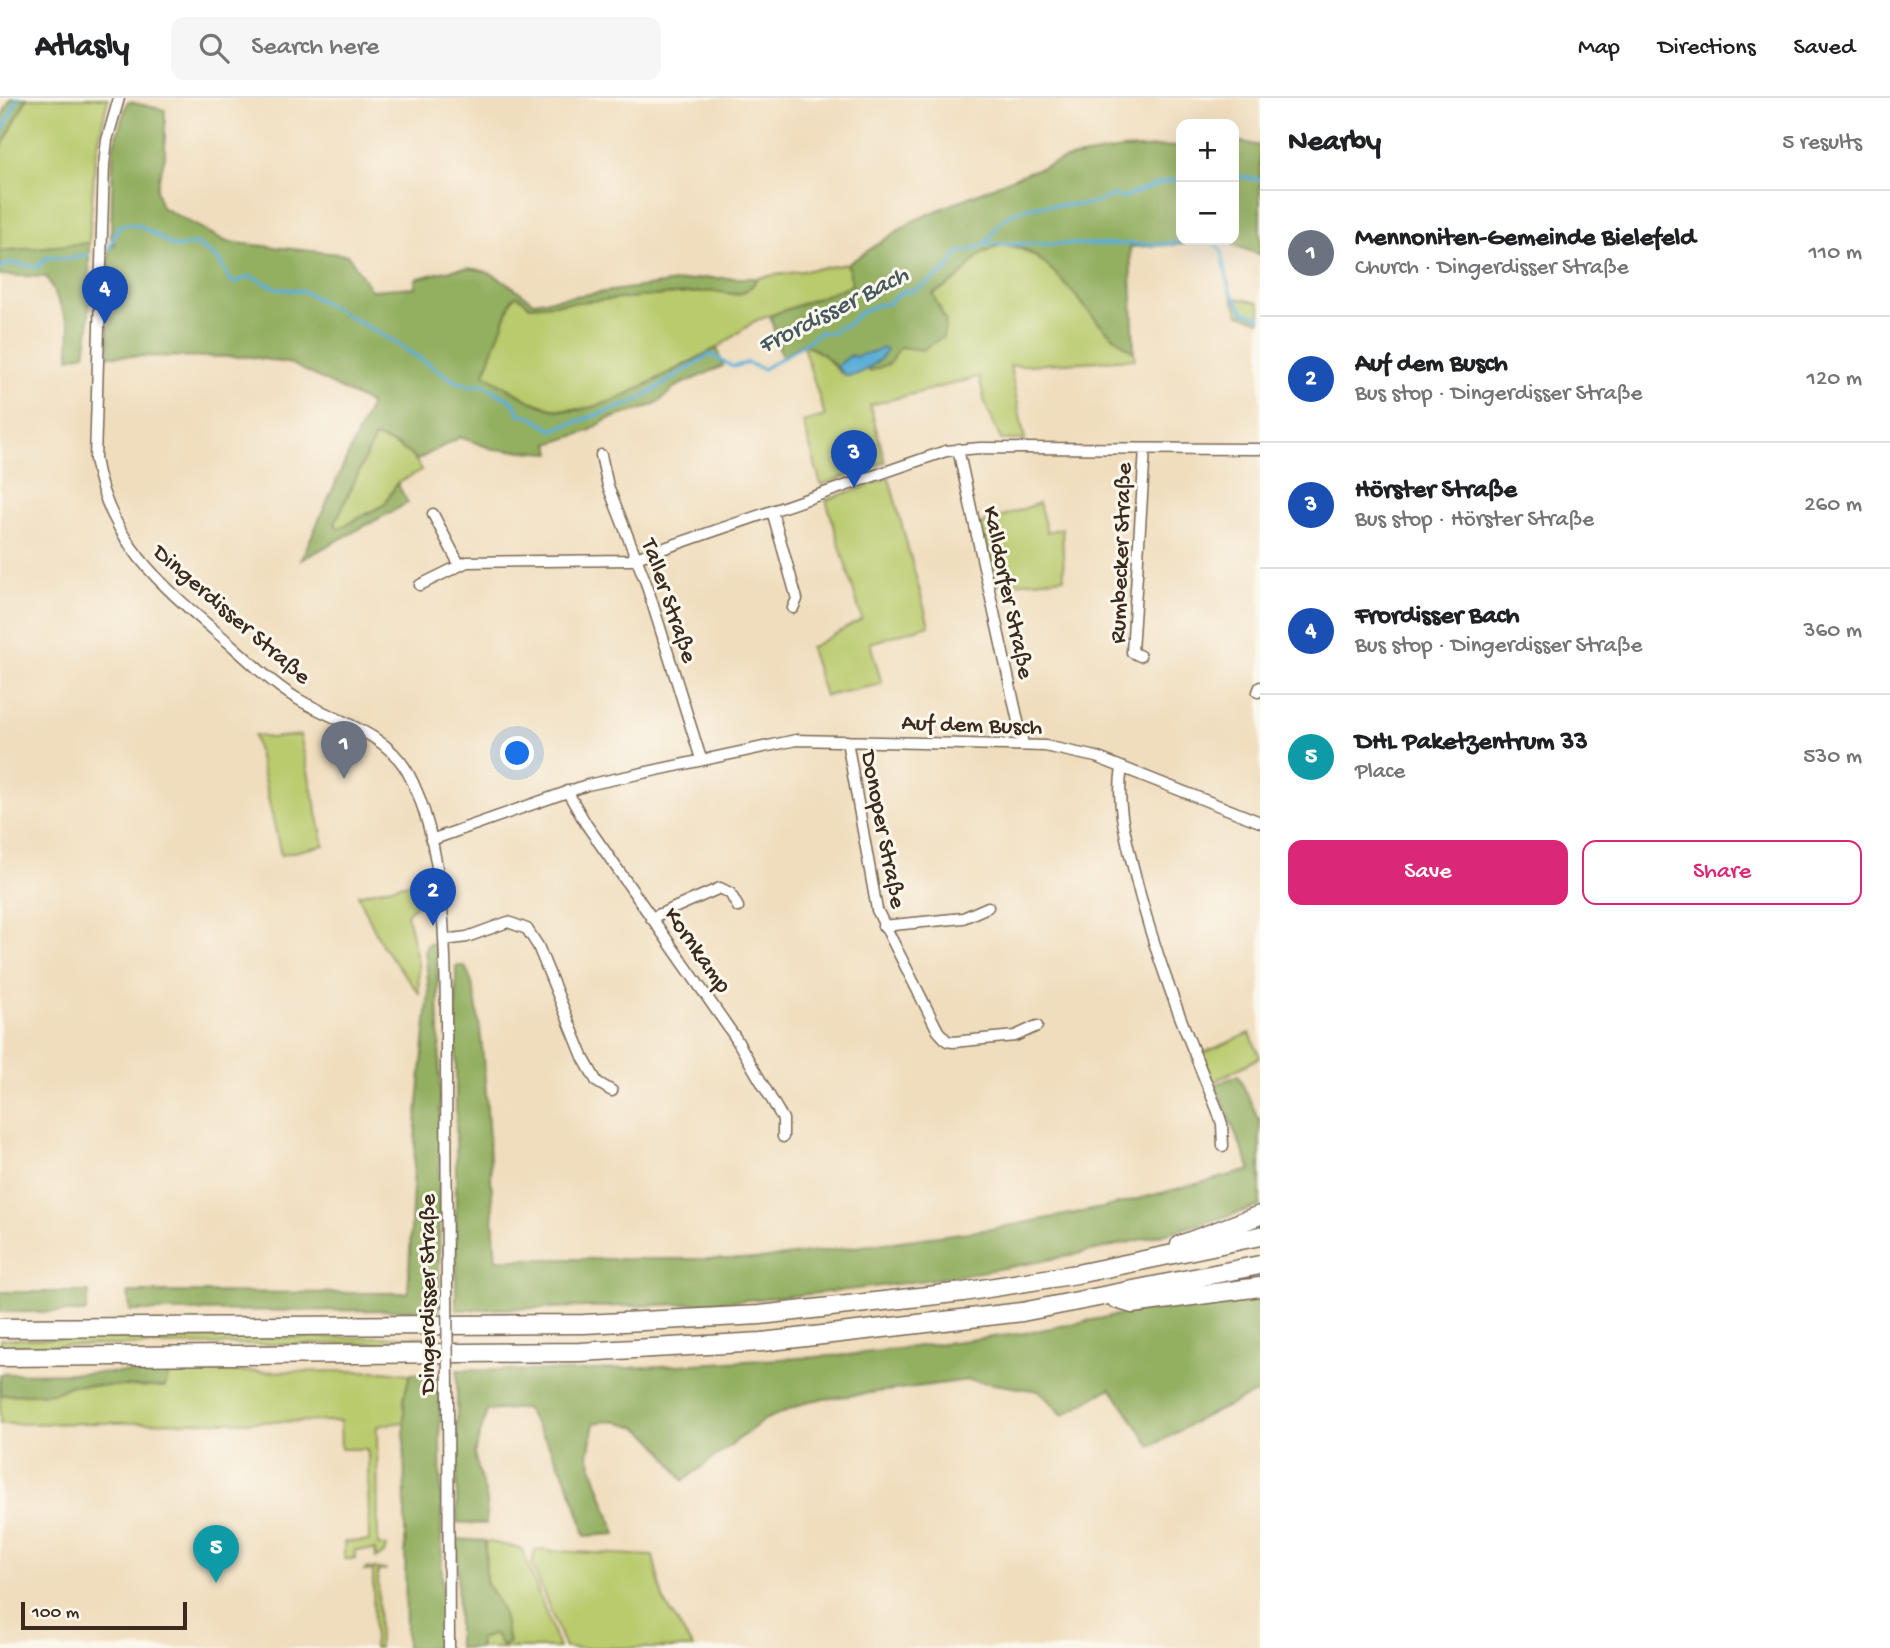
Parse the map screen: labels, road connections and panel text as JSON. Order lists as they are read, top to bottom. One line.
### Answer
{"streets":{"street":["Rumbecker Straße","Kalldorfer Straße","Taller Straße","Dingerdisser Straße","Auf dem Busch","Donoper Straße","Kornkamp"]},"crossings":[["Kalldorfer Straße","Auf dem Busch"],["Taller Straße","Auf dem Busch"],["Dingerdisser Straße","Auf dem Busch"],["Auf dem Busch","Donoper Straße"],["Auf dem Busch","Kornkamp"]],"water":["Frordisser Bach"],"scale_bar":"100 m","page":{"header":"Atlasly","search":"Search here","nav":["Map","Directions","Saved"],"heading":["Nearby","5 results"],"map_buttons":["+","−"],"list":[{"mark":"1","name":"Mennoniten-Gemeinde Bielefeld","note":"Church · Dingerdisser Straße","value":"110 m"},{"mark":"2","name":"Auf dem Busch","note":"Bus stop · Dingerdisser Straße","value":"120 m"},{"mark":"3","name":"Hörster Straße","note":"Bus stop · Hörster Straße","value":"260 m"},{"mark":"4","name":"Frordisser Bach","note":"Bus stop · Dingerdisser Straße","value":"360 m"},{"mark":"5","name":"DHL Paketzentrum 33","note":"Place","value":"530 m"}],"pins":["4","3","1","2","5"],"buttons":["Save","Share"],"scale":"100 m"}}
